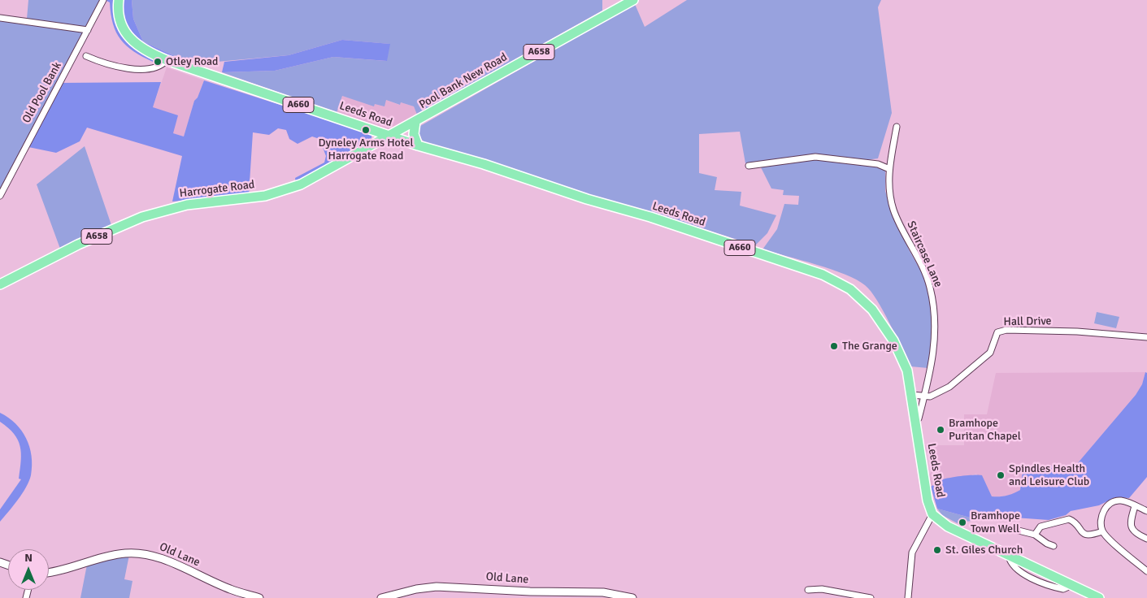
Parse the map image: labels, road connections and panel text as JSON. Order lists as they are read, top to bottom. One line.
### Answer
{"streets":{"highway":["A658","Pool Bank New Road","A660","Leeds Road","Harrogate Road"],"street":["Old Pool Bank","Staircase Lane","Hall Drive","Old Lane"]},"crossings":[["Pool Bank New Road","Leeds Road"],["Pool Bank New Road","Harrogate Road"],["Leeds Road","Harrogate Road"],["Leeds Road","Staircase Lane"],["Leeds Road","Hall Drive"],["Staircase Lane","Hall Drive"]],"places":["Otley Road","Dyneley Arms Hotel Harrogate Road","The Grange","Bramhope Puritan Chapel","Spindles Health and Leisure Club","Bramhope Town Well","St. Giles Church"],"north":"top"}
